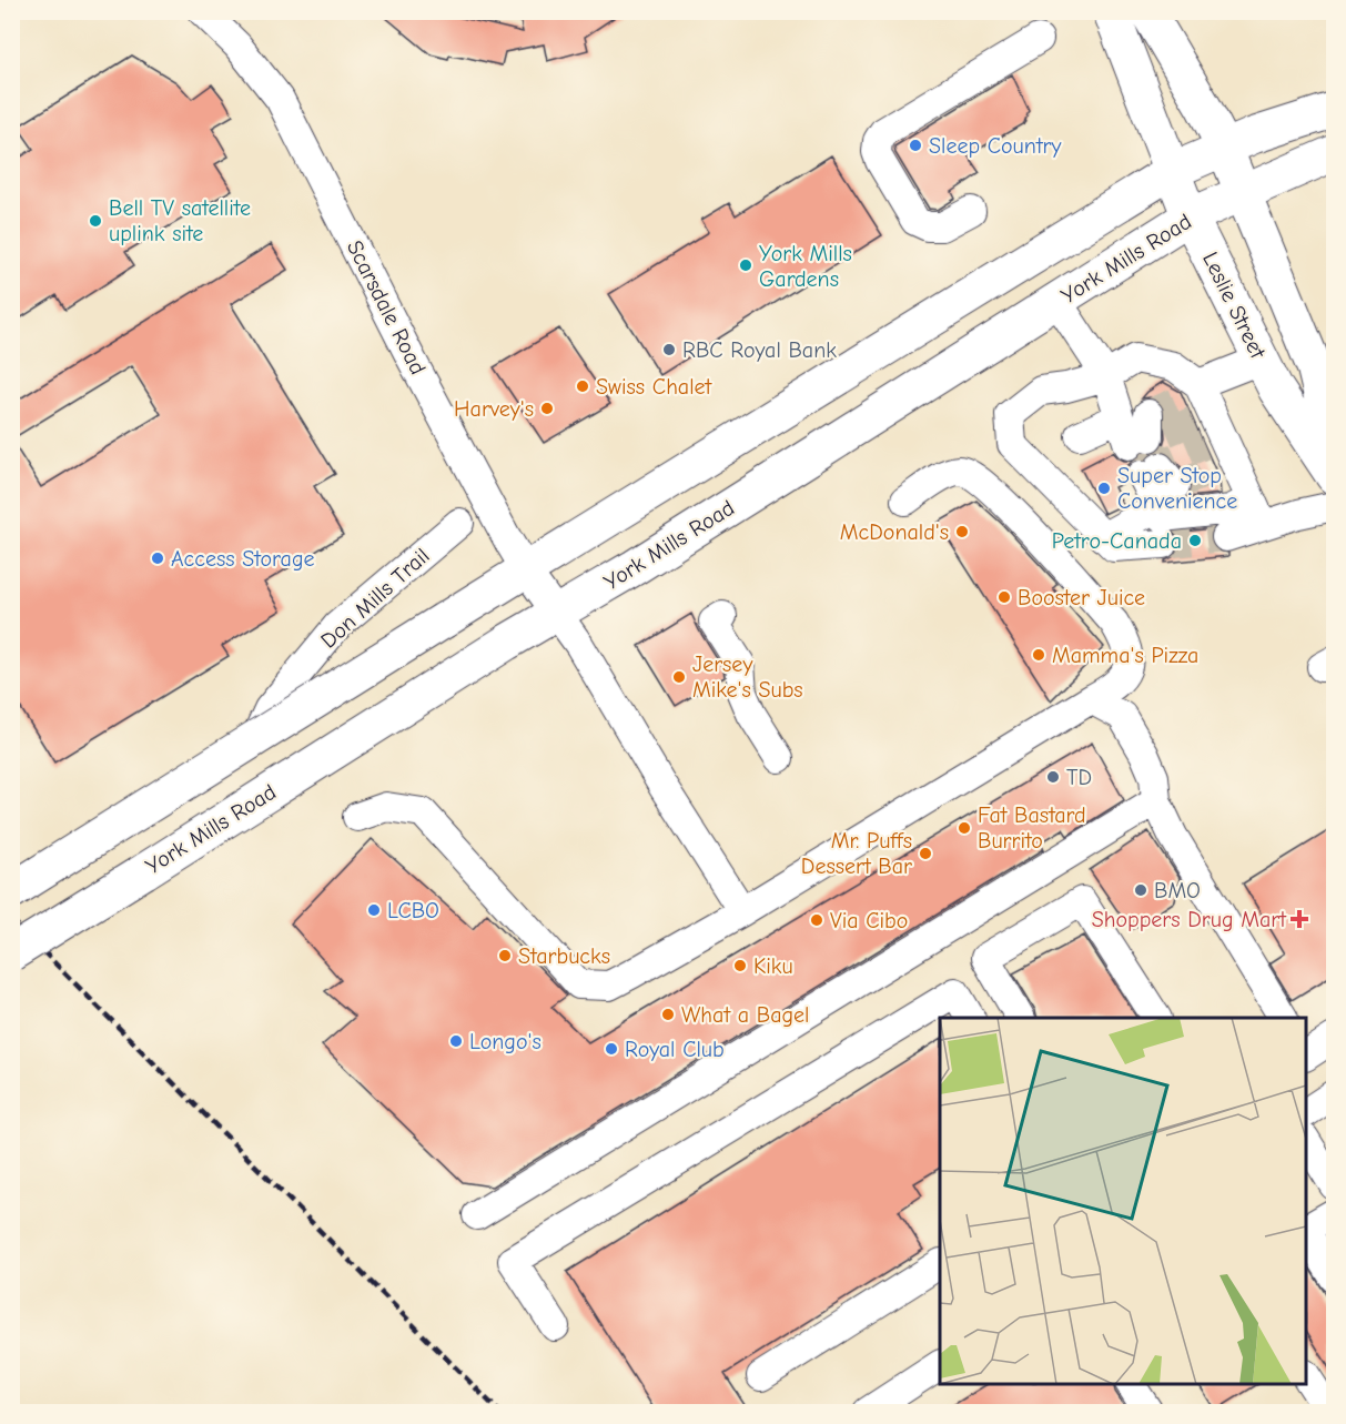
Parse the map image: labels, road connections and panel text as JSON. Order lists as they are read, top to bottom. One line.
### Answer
{"streets":{"main road":["York Mills Road","Leslie Street"],"street":["Scarsdale Road","Don Mills Trail"]},"crossings":[["York Mills Road","Leslie Street"],["York Mills Road","Scarsdale Road"]],"places":{"other":["Sleep Country","Bell TV satellite uplink site","York Mills Gardens","RBC Royal Bank","Swiss Chalet","Harvey's","Super Stop Convenience","McDonald's","Petro-Canada","Access Storage","Booster Juice","Mamma's Pizza","Jersey Mike's Subs","TD","Fat Bastard Burrito","Mr. Puffs Dessert Bar","BMO","LCBO","Via Cibo","Starbucks","Kiku","What a Bagel","Longo's","Royal Club"],"health":["Shoppers Drug Mart"]}}
